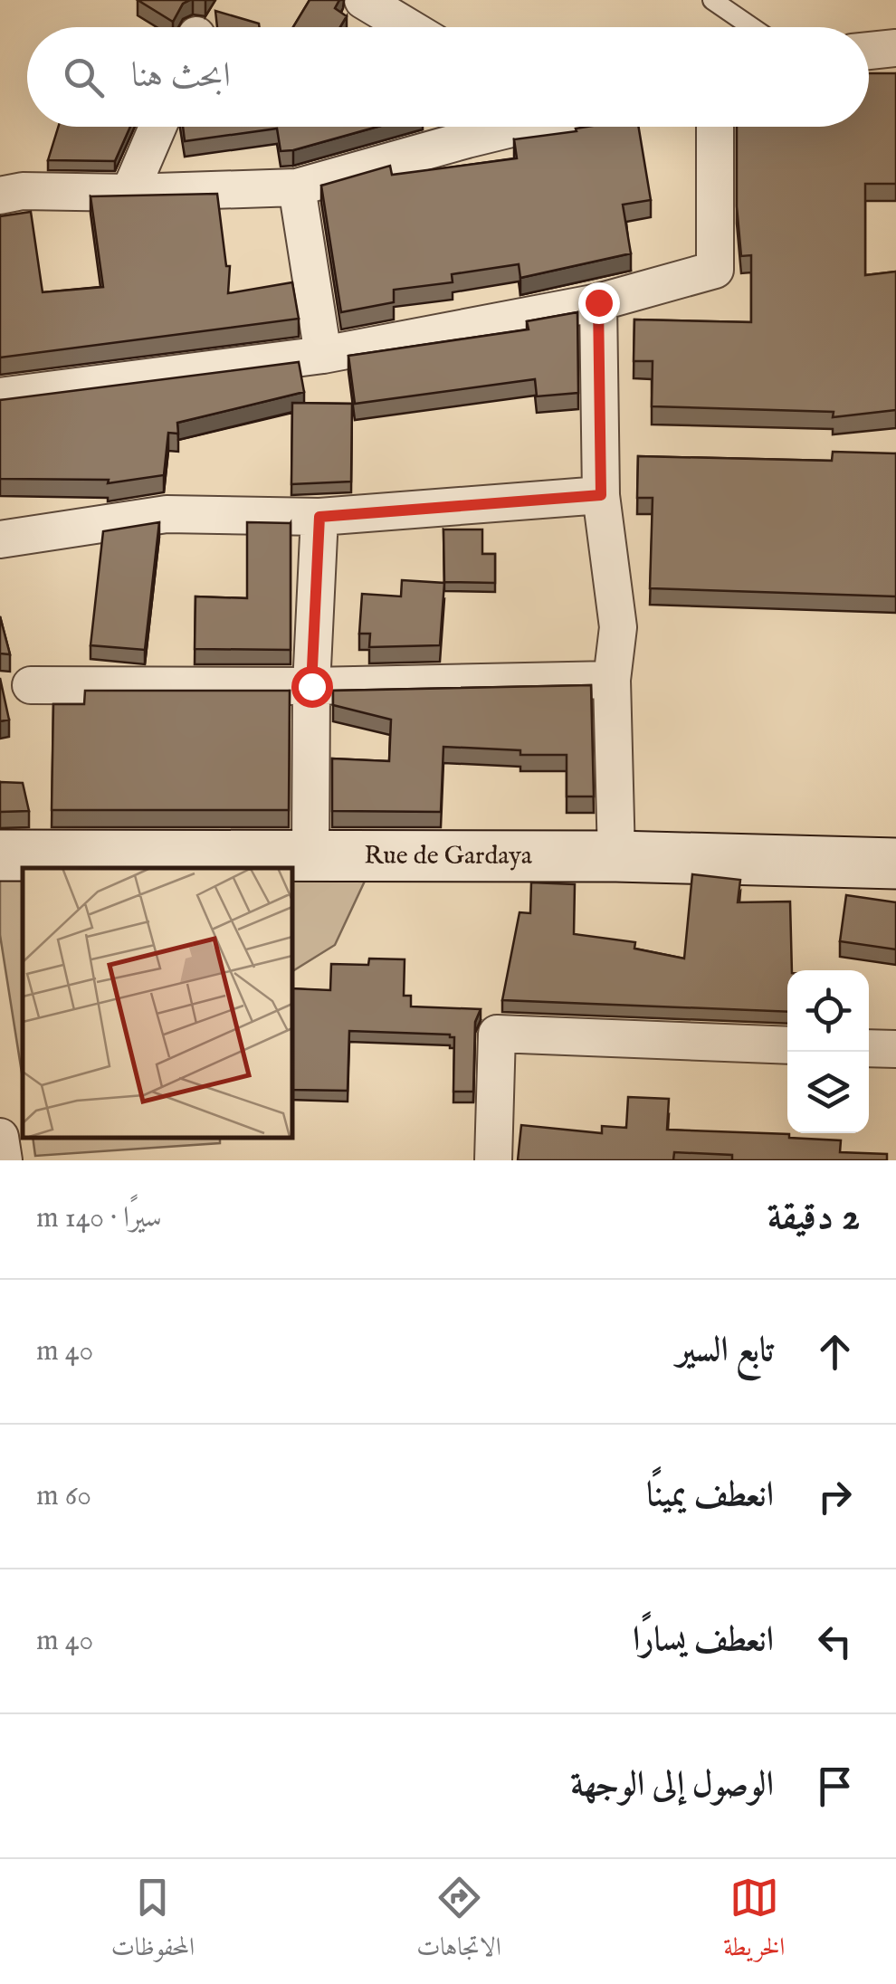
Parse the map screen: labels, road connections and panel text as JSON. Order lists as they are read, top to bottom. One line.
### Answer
{"streets":{"street":["Rue de Gardaya"]},"page":{"search":"ابحث هنا","heading":["2 دقيقة","سيرًا · 140 m"],"list":[["تابع السير","40 m"],["انعطف يمينًا","60 m"],["انعطف يسارًا","40 m"],"الوصول إلى الوجهة"],"nav":["الخريطة","الاتجاهات","المحفوظات"]}}
